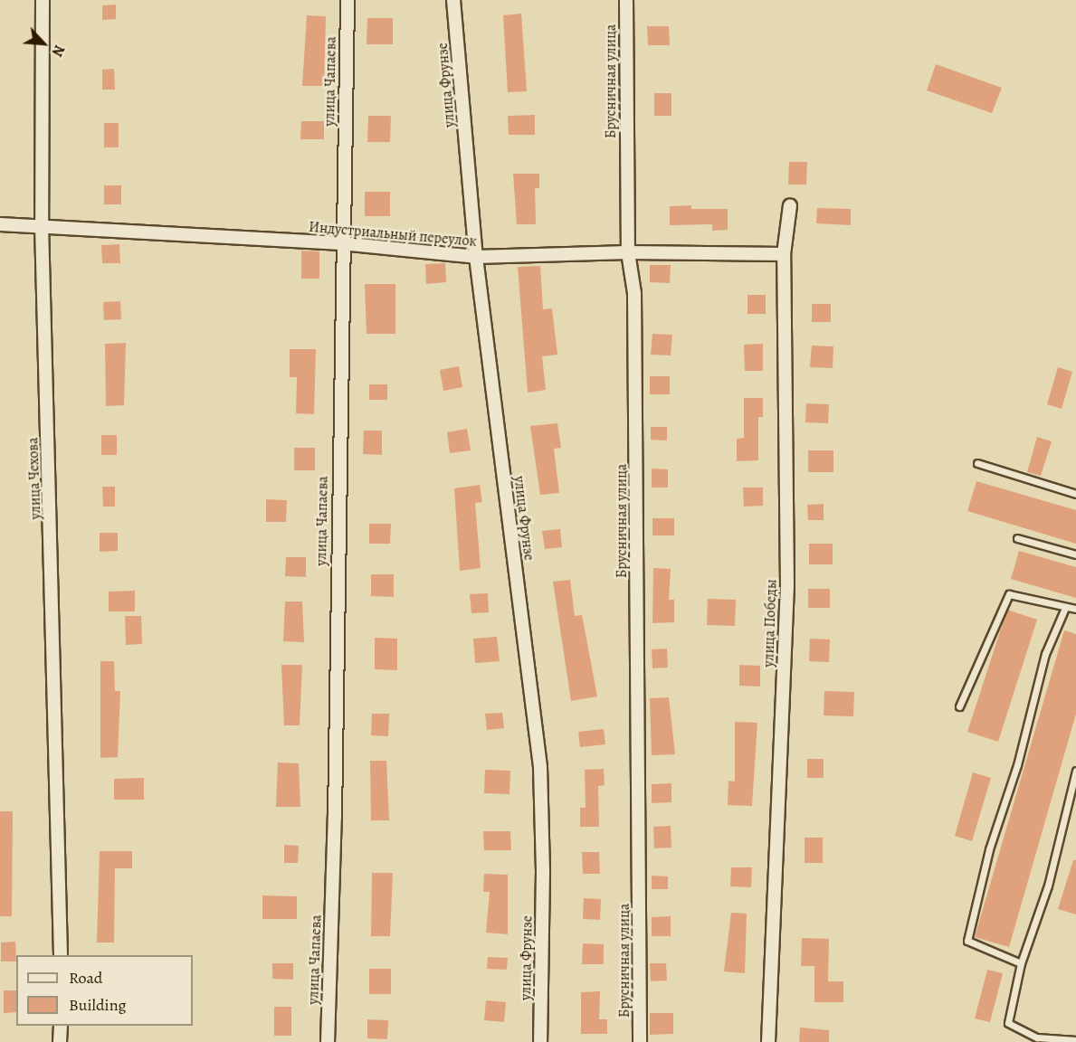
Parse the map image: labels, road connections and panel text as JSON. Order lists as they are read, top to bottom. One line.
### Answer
{"streets":{"street":["улица Чапаева","Брусничная улица","улица Фрунзе","Индустриальный переулок","улица Чехова","улица Победы"]},"crossings":[["улица Чапаева","Индустриальный переулок"],["Брусничная улица","Индустриальный переулок"],["улица Фрунзе","Индустриальный переулок"],["Индустриальный переулок","улица Чехова"],["Индустриальный переулок","улица Победы"]],"legend":["Road","Building"],"north":"bottom right"}
